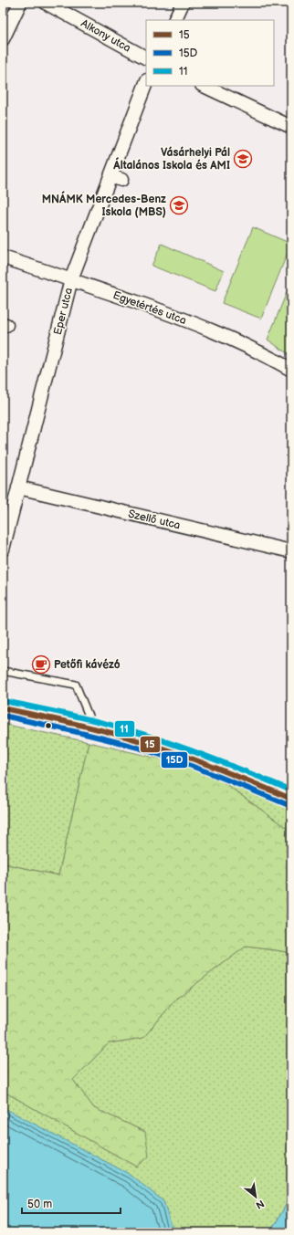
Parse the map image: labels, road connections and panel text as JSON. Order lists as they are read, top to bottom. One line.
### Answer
{"streets":{"street":["Alkony utca","Egyetértés utca","Eper utca","Szellő utca"]},"crossings":[["Egyetértés utca","Eper utca"],["Eper utca","Szellő utca"]],"places":{"school or university":["Vásárhelyi Pál Általános Iskola és AMI","MNÁMK Mercedes-Benz Iskola (MBS)"],"cafe":["Petőfi kávézó"]},"lines":["transit line 11","transit line 15","transit line 15D"],"legend":["15","15D","11"],"scale_bar":"50 m","north":"bottom right"}
